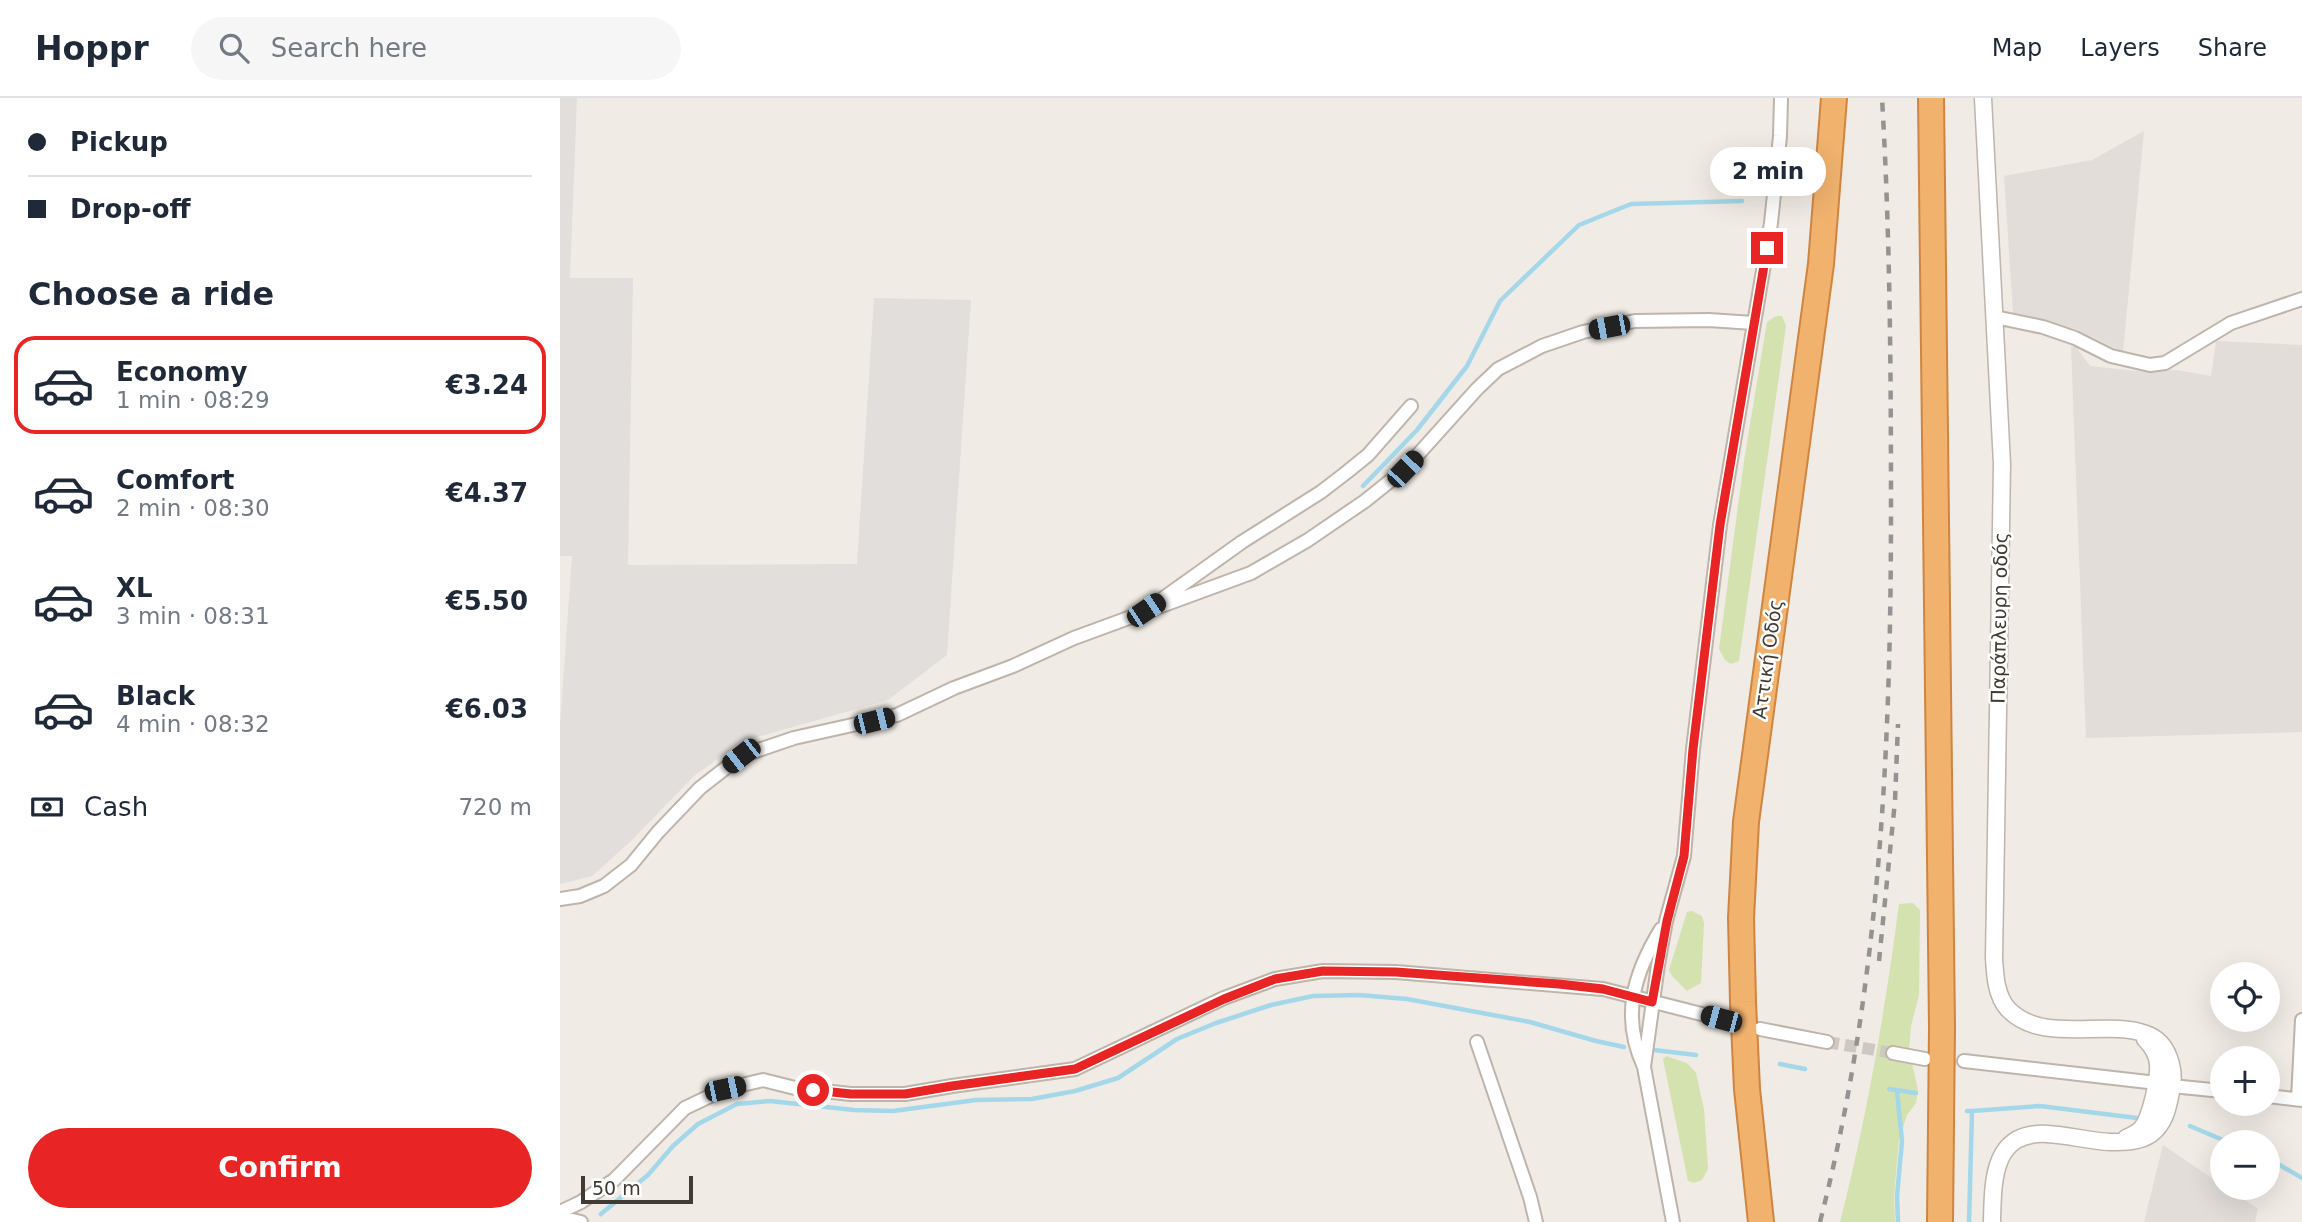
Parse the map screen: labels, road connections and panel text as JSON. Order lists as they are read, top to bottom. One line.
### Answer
{"streets":{"highway":["Αττική Οδός"],"street":["Παράπλευρη οδός"]},"scale_bar":"50 m","page":{"header":"Hoppr","search":"Search here","nav":["Map","Layers","Share"],"banner":["Pickup","Drop-off"],"bubble":"2 min","heading":"Choose a ride","list":[{"name":"Economy","note":"1 min · 08:29","value":"€3.24"},{"name":"Comfort","note":"2 min · 08:30","value":"€4.37"},{"name":"XL","note":"3 min · 08:31","value":"€5.50"},{"name":"Black","note":"4 min · 08:32","value":"€6.03"}],"pay":["Cash","720 m"],"map_buttons":["+","−"],"buttons":"Confirm","scale":"50 m"}}
